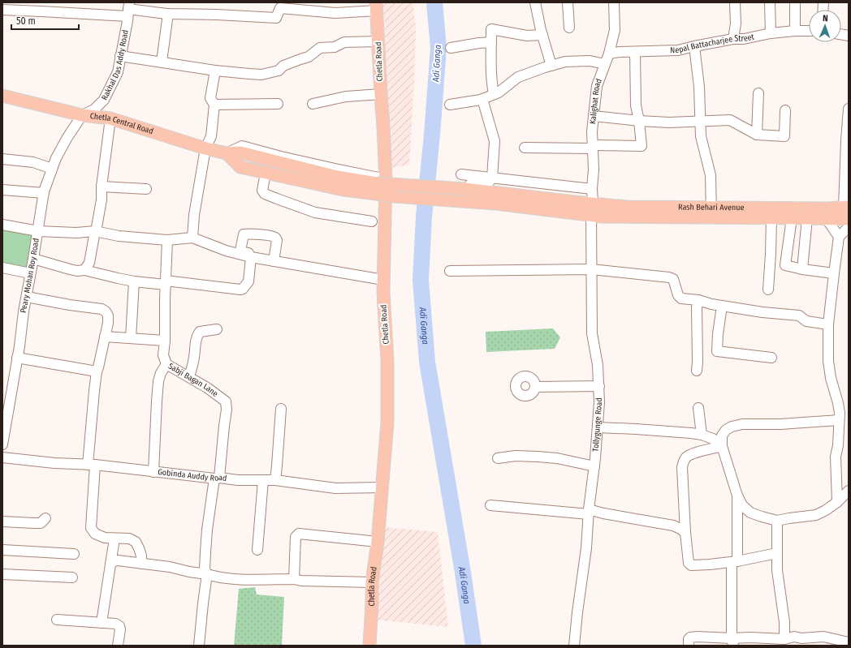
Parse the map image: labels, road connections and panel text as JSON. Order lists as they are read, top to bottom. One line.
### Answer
{"streets":{"main road":["Chetla Road","Chetla Central Road","Rash Behari Avenue"],"street":["Nepal Battacharjee Street","Rakhal Das Addy Road","Kalighat Road","Peary Mohan Roy Road","Sabji Bagan Lane","Tollygunge Road","Gobinda Auddy Road"]},"crossings":[["Nepal Battacharjee Street","Kalighat Road"],["Chetla Road","Chetla Central Road"],["Chetla Road","Rash Behari Avenue"],["Chetla Road","Gobinda Auddy Road"],["Rakhal Das Addy Road","Chetla Central Road"],["Rakhal Das Addy Road","Peary Mohan Roy Road"],["Kalighat Road","Rash Behari Avenue"],["Kalighat Road","Tollygunge Road"],["Chetla Central Road","Rash Behari Avenue"],["Chetla Central Road","Peary Mohan Roy Road"],["Rash Behari Avenue","Tollygunge Road"],["Sabji Bagan Lane","Gobinda Auddy Road"]],"water":["Adi Ganga"],"scale_bar":"50 m","north":"top"}
